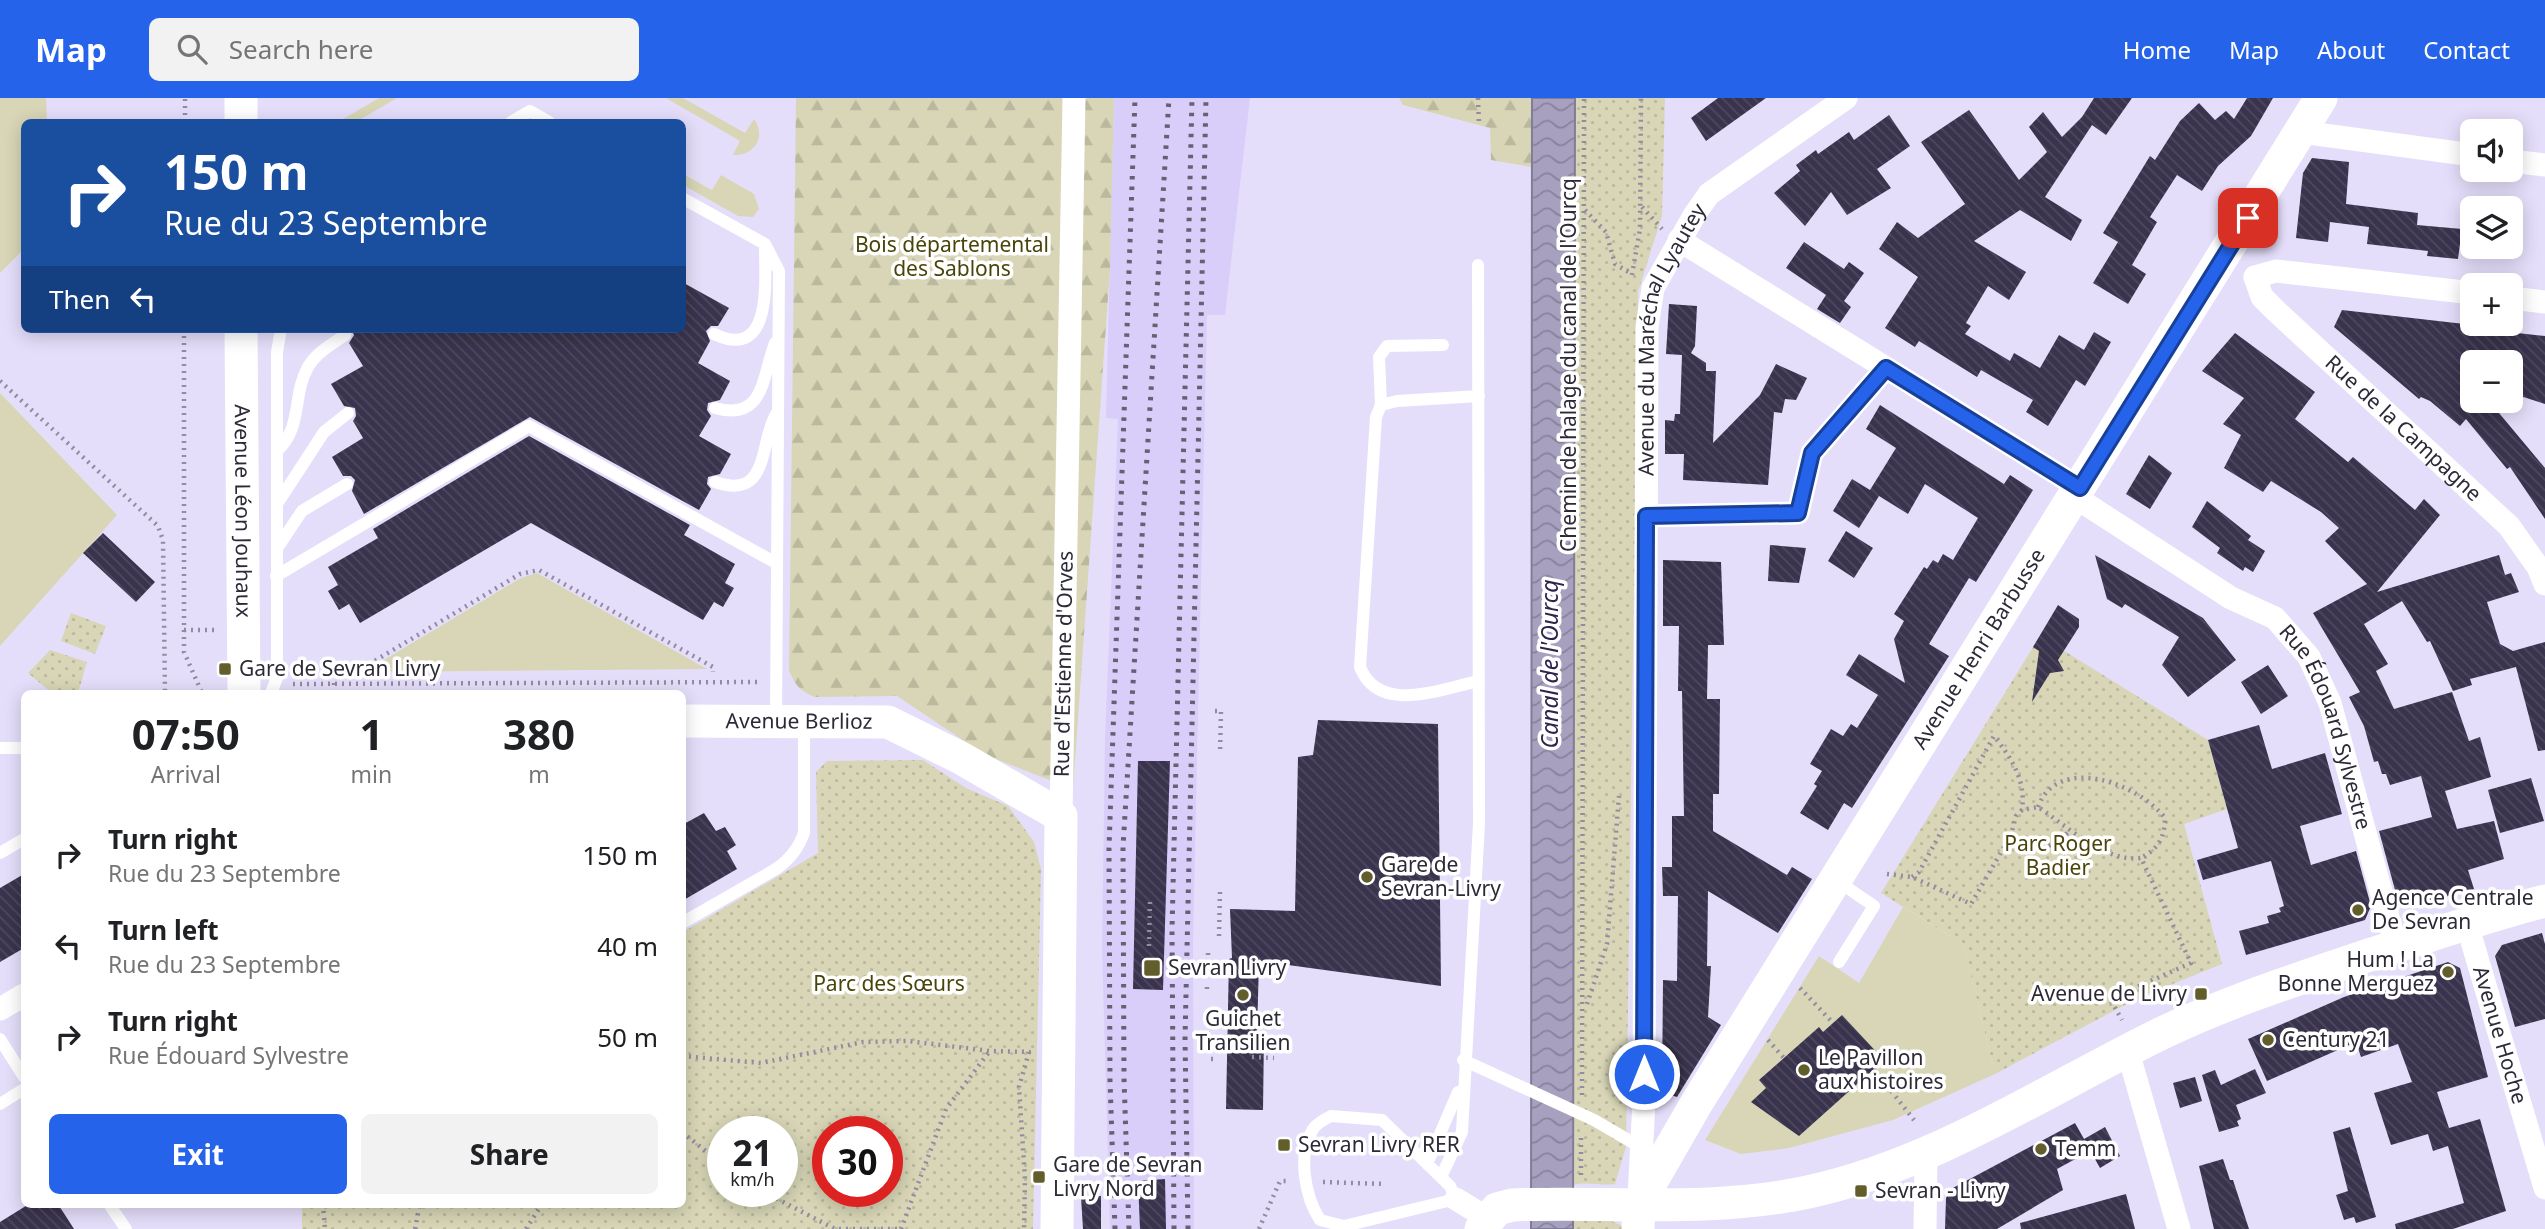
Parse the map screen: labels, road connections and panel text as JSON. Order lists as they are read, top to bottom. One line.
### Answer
{"streets":{"street":["Avenue du Maréchal Lyautey","Rue de la Campagne","Avenue Léon Jouhaux","Avenue Henri Barbusse","Rue d'Estienne d'Orves","Avenue Berlioz","Rue Édouard Sylvestre","Avenue Hoche"],"path":["Chemin de halage du canal de l'Ourcq"]},"crossings":[["Avenue du Maréchal Lyautey","Avenue Henri Barbusse"],["Avenue du Maréchal Lyautey","Rue Édouard Sylvestre"],["Avenue Henri Barbusse","Rue Édouard Sylvestre"],["Rue d'Estienne d'Orves","Avenue Berlioz"]],"water":["Canal de l'Ourcq"],"parks":["Bois départemental des Sablons","Parc Roger Badier","Parc des Sœurs"],"places":{"transit":["Gare de Sevran Livry","Sevran Livry","Avenue de Livry","Sevran Livry RER","Gare de Sevran Livry Nord","Sevran - Livry"],"other":["Gare de Sevran-Livry","Agence Centrale De Sevran","Hum ! La Bonne Merguez","Guichet Transilien","Century 21","Le Pavillon aux histoires","Temm"]},"page":{"header":"Map","search":"Search here","nav":["Home","Map","About","Contact"],"map_buttons":["+","−"],"turn":["150 m","Rue du 23 Septembre"],"then":"Then","eta":["07:50","Arrival","1","min","380","m"],"list":[{"name":"Turn right","note":"Rue du 23 Septembre","value":"150 m"},{"name":"Turn left","note":"Rue du 23 Septembre","value":"40 m"},{"name":"Turn right","note":"Rue Édouard Sylvestre","value":"50 m"}],"buttons":["Exit","Share"],"speed":"21 km/h","limit":"30"}}
